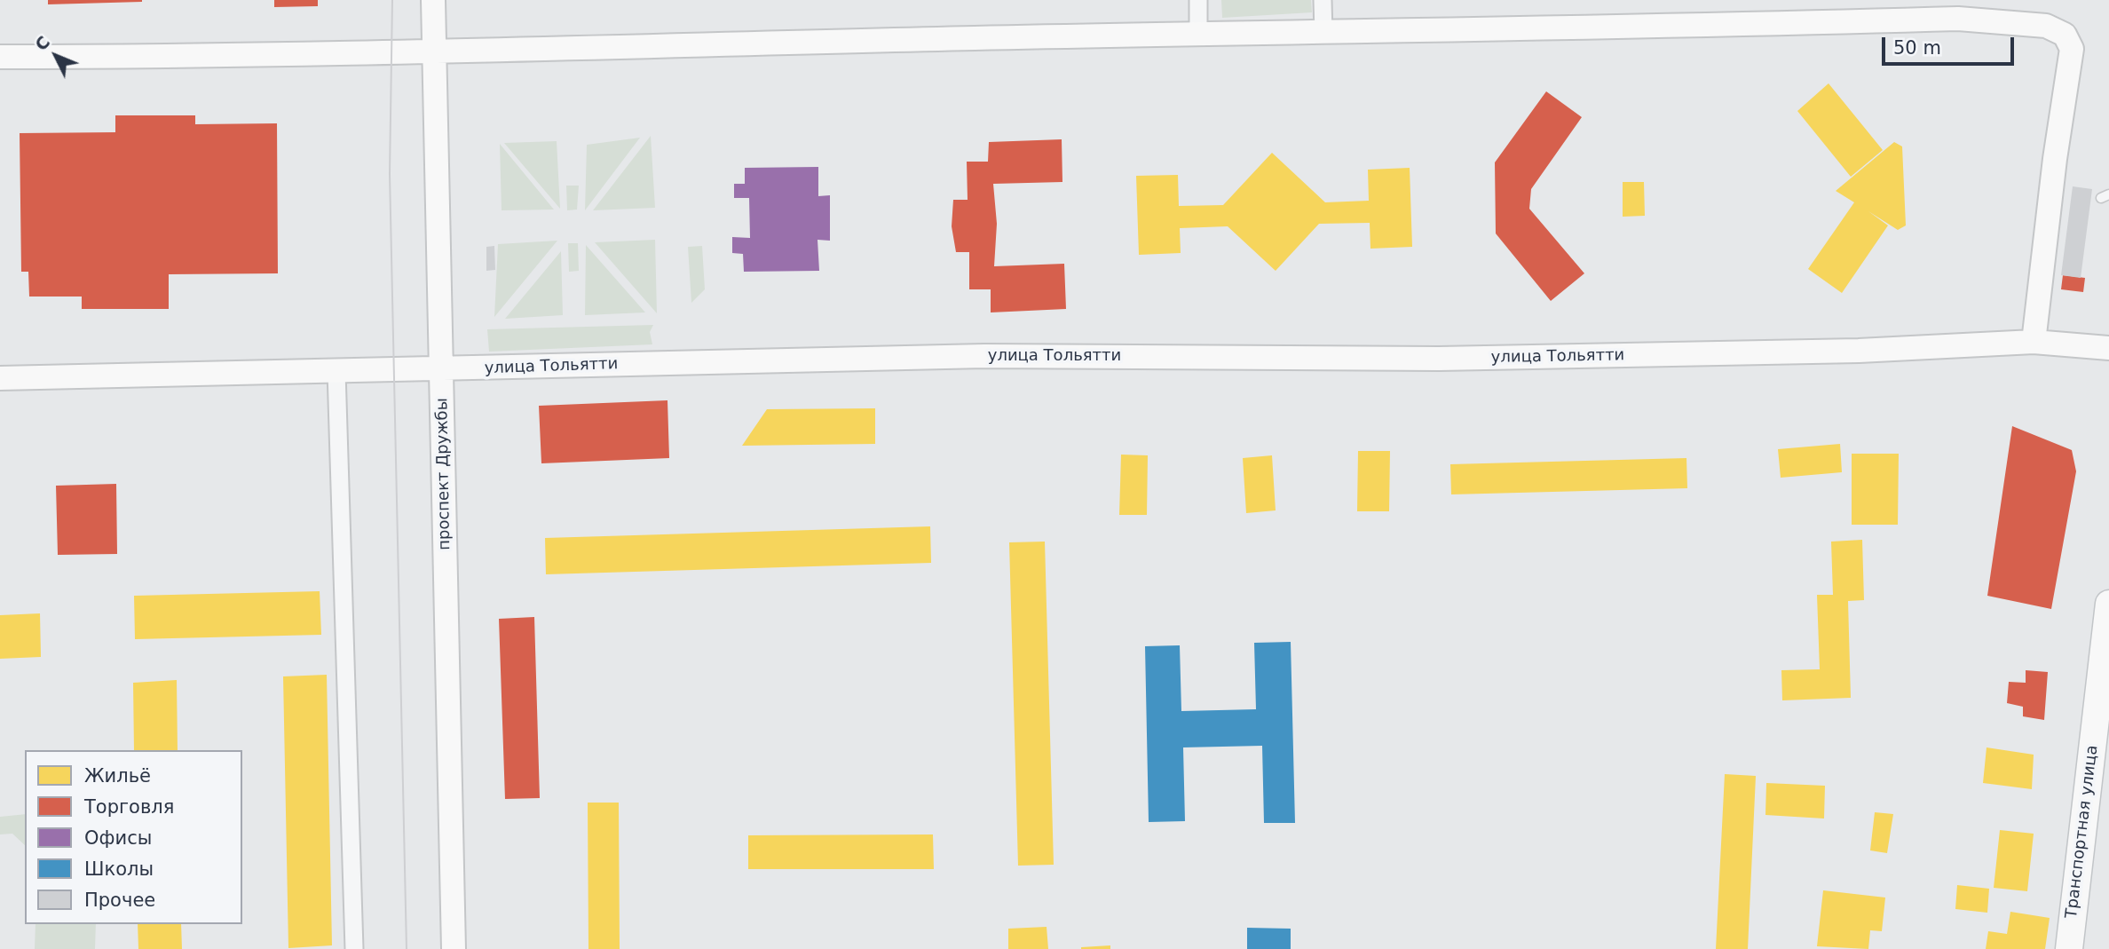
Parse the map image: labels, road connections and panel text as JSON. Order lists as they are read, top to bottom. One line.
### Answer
{"streets":{"main road":["Транспортная улица"],"street":["улица Тольятти","проспект Дружбы"]},"crossings":[["улица Тольятти","проспект Дружбы"]],"legend":["Жильё","Торговля","Офисы","Школы","Прочее"],"scale_bar":"50 m","north":"top left"}
